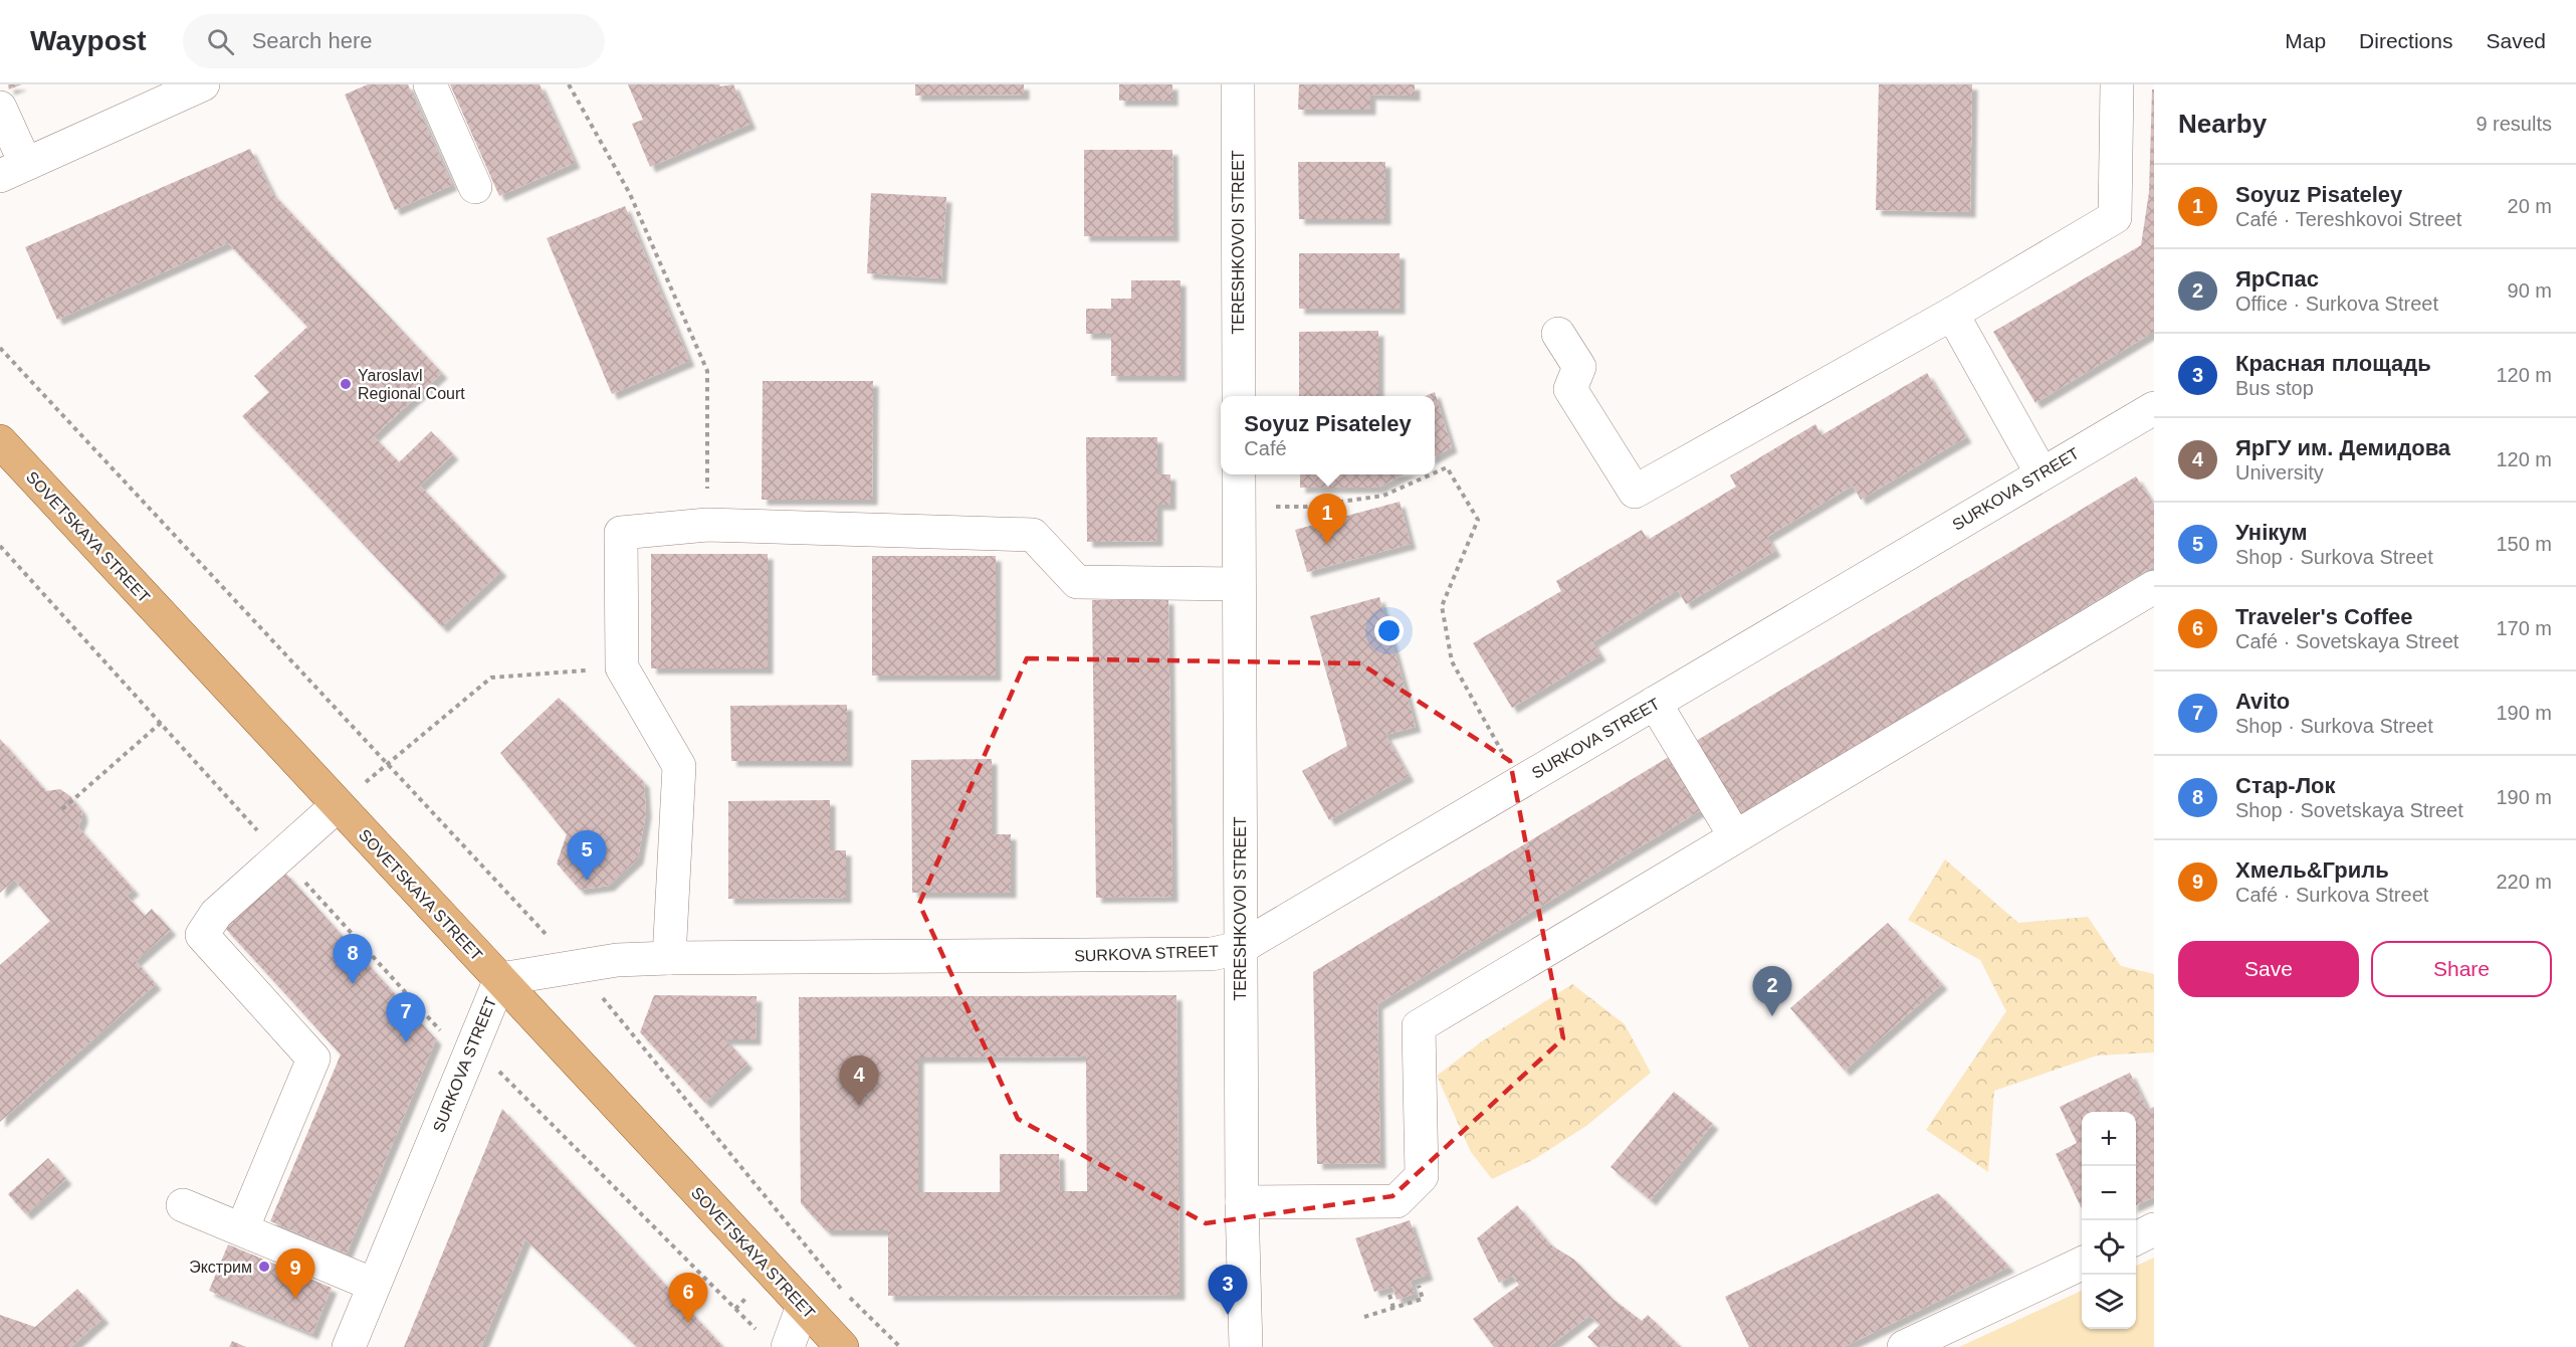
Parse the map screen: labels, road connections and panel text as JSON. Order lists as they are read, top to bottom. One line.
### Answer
{"streets":{"main road":["SOVETSKAYA STREET"],"street":["TERESHKOVOI STREET","SURKOVA STREET"]},"crossings":[["TERESHKOVOI STREET","SURKOVA STREET"],["SURKOVA STREET","SOVETSKAYA STREET"]],"places":["Yaroslavl Regional Court","Экстрим"],"page":{"header":"Waypost","search":"Search here","nav":["Map","Directions","Saved"],"heading":["Nearby","9 results"],"list":[{"mark":"1","name":"Soyuz Pisateley","note":"Café · Tereshkovoi Street","value":"20 m"},{"mark":"2","name":"ЯрСпас","note":"Office · Surkova Street","value":"90 m"},{"mark":"3","name":"Красная площадь","note":"Bus stop","value":"120 m"},{"mark":"4","name":"ЯрГУ им. Демидова","note":"University","value":"120 m"},{"mark":"5","name":"Унiкум","note":"Shop · Surkova Street","value":"150 m"},{"mark":"6","name":"Traveler's Coffee","note":"Café · Sovetskaya Street","value":"170 m"},{"mark":"7","name":"Avito","note":"Shop · Surkova Street","value":"190 m"},{"mark":"8","name":"Стар-Лок","note":"Shop · Sovetskaya Street","value":"190 m"},{"mark":"9","name":"Хмель&Гриль","note":"Café · Surkova Street","value":"220 m"}],"popup":["Soyuz Pisateley","Café"],"pins":["1","5","8","2","7","4","9","3","6"],"buttons":["Save","Share"],"map_buttons":["+","−"]}}
